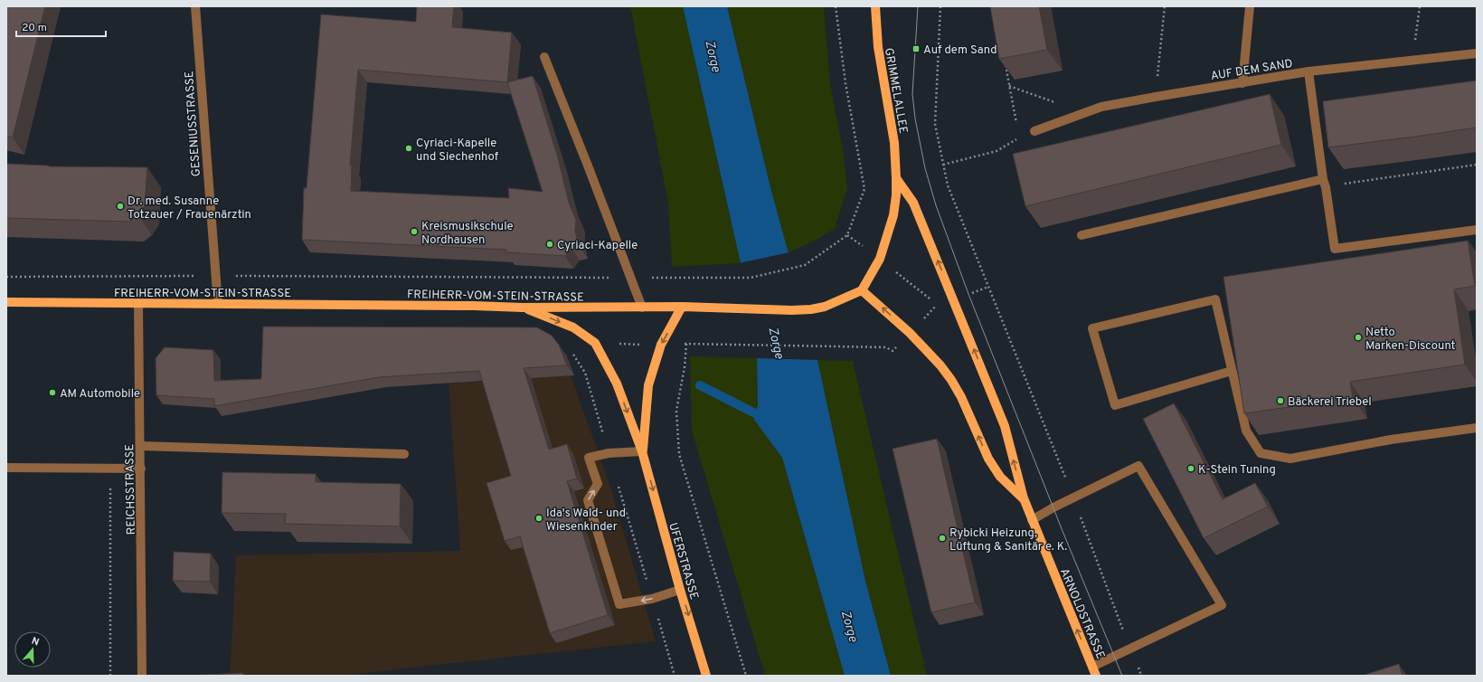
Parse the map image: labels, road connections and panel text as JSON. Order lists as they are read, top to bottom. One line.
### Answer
{"streets":{"main road":["GRIMMELALLEE","FREIHERR-VOM-STEIN-STRASSE","UFERSTRASSE","ARNOLDSTRASSE"],"street":["AUF DEM SAND","GESENIUSSTRASSE","REICHSSTRASSE"]},"crossings":[["GRIMMELALLEE","ARNOLDSTRASSE"],["GESENIUSSTRASSE","FREIHERR-VOM-STEIN-STRASSE"],["FREIHERR-VOM-STEIN-STRASSE","REICHSSTRASSE"]],"one_way":["UFERSTRASSE"],"water":["Zorge"],"places":{"transit":["Auf dem Sand"],"other":["Cyriaci-Kapelle und Siechenhof","Dr. med. Susanne Totzauer / Frauenärztin","Kreismusikschule Nordhausen","Cyriaci-Kapelle","Netto Marken-Discount","AM Automobile","Bäckerei Triebel","K-Stein Tuning","Ida's Wald- und Wiesenkinder","Rybicki Heizung, Lüftung & Sanitär e. K."]},"scale_bar":"20 m","north":"top"}
